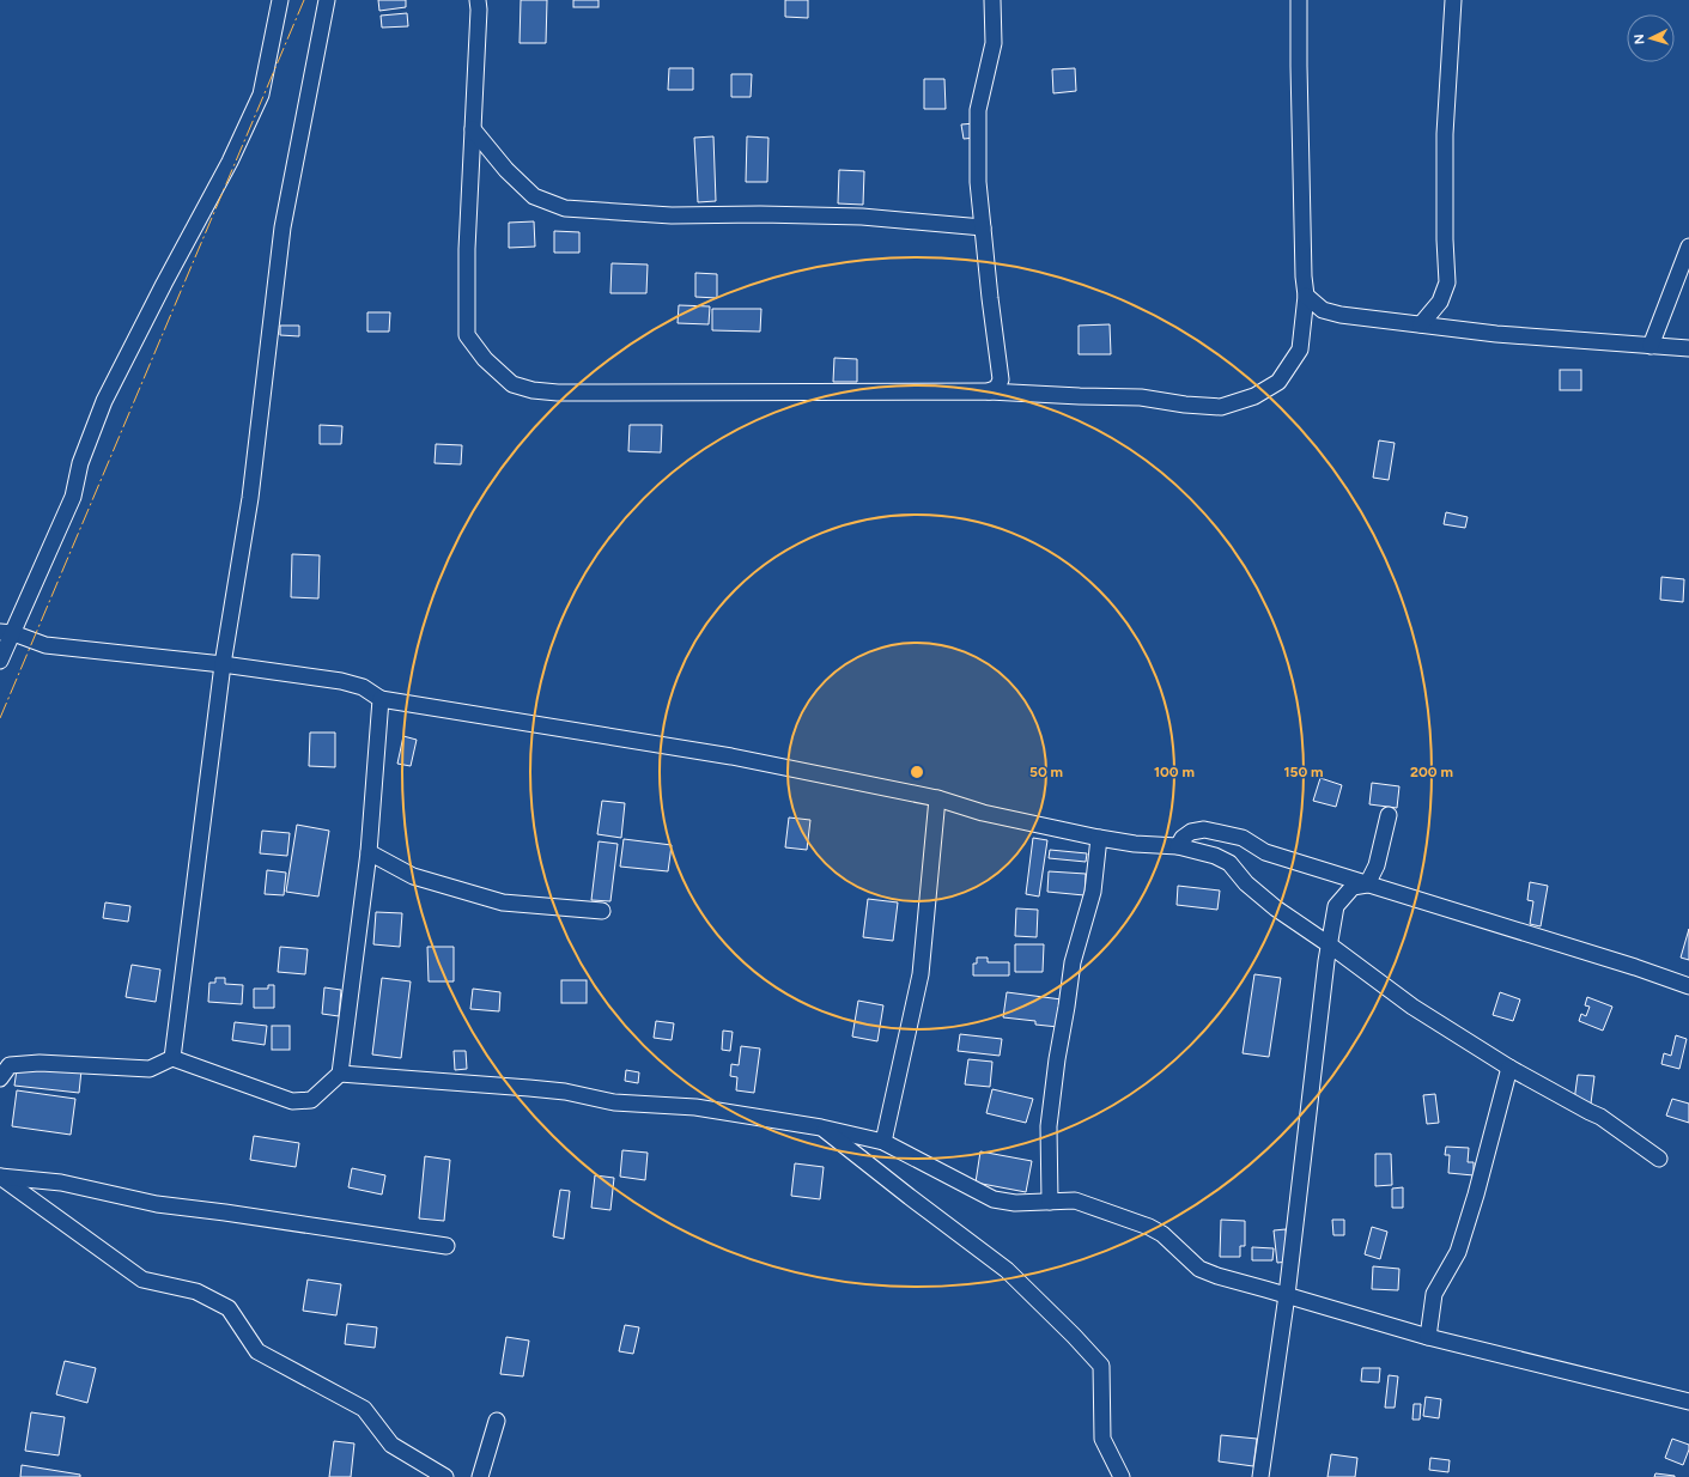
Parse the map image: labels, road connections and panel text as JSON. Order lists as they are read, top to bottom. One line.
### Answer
{"north":"left","rings":["50 m","100 m","150 m","200 m"]}
